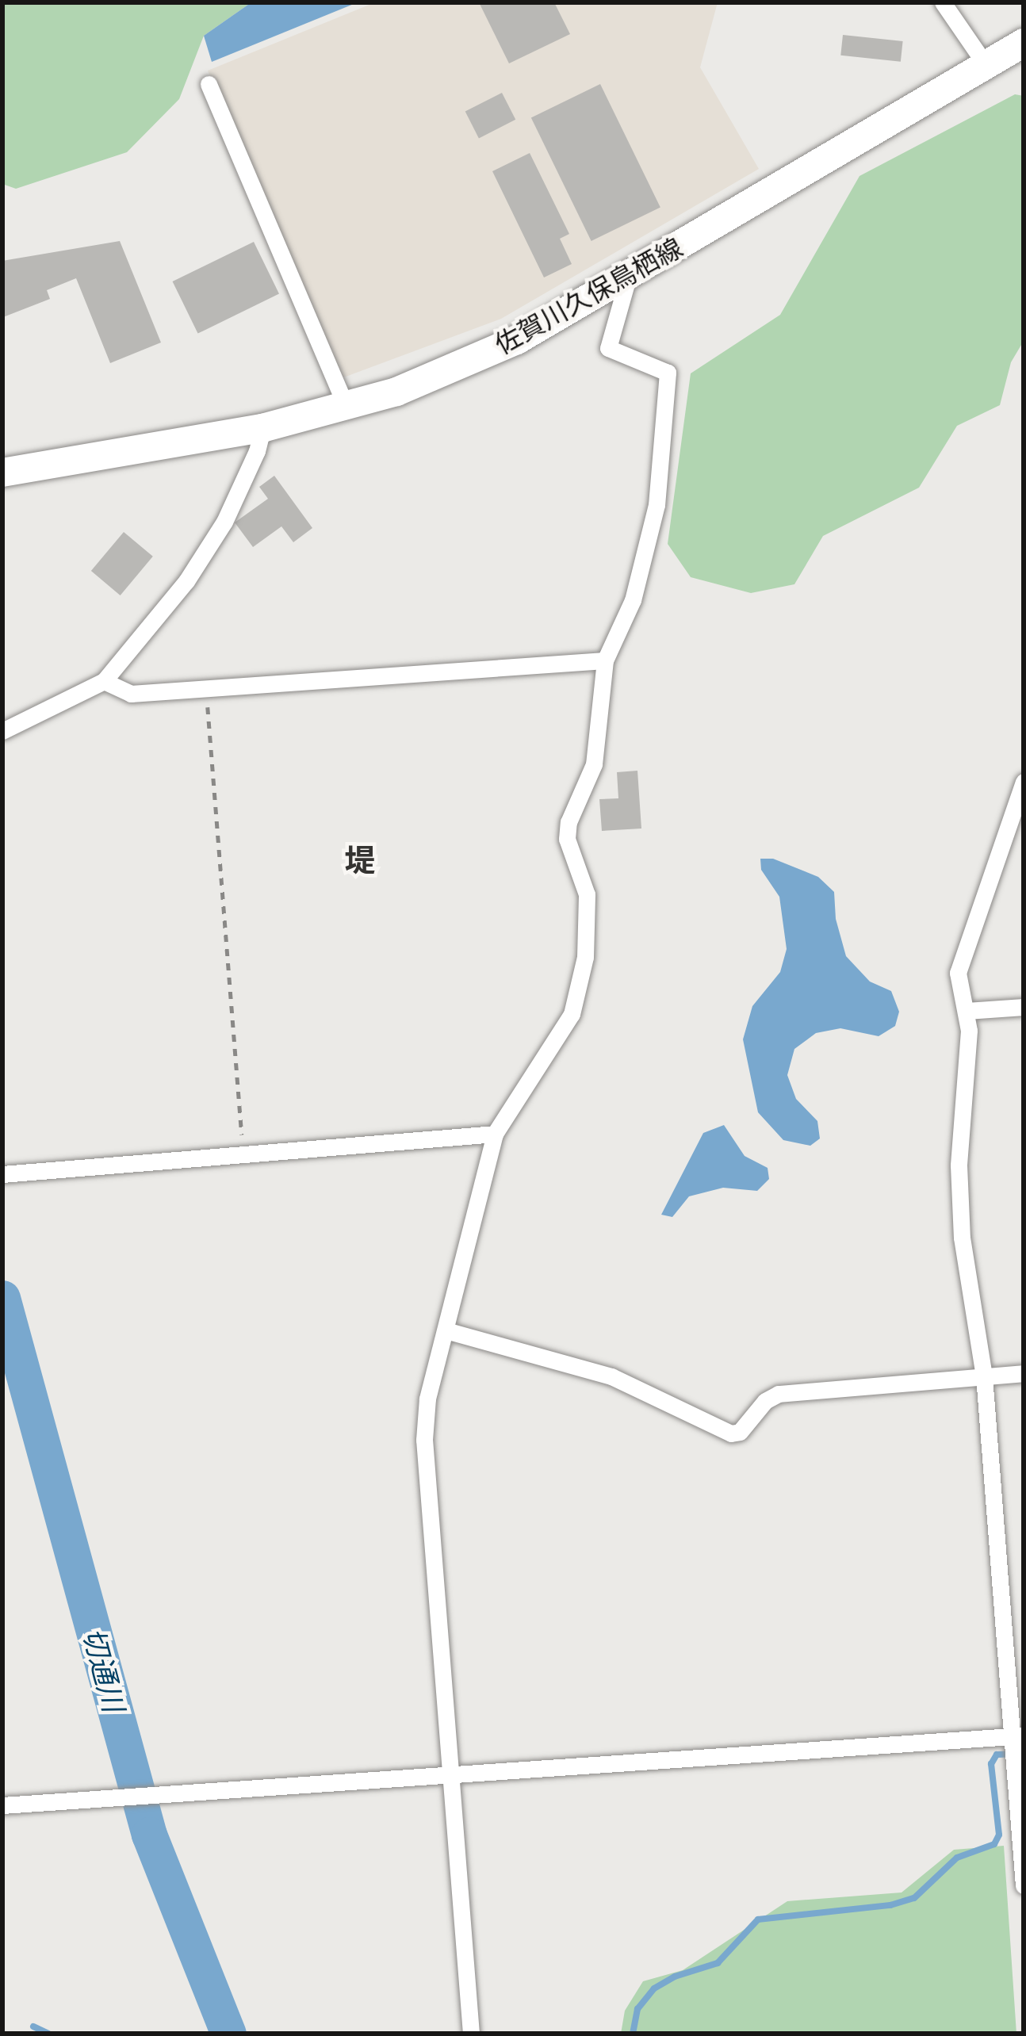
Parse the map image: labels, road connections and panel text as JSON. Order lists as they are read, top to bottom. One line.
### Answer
{"streets":{"main road":["佐賀川久保鳥栖線"]},"districts":["堤"],"water":["切通川"]}
